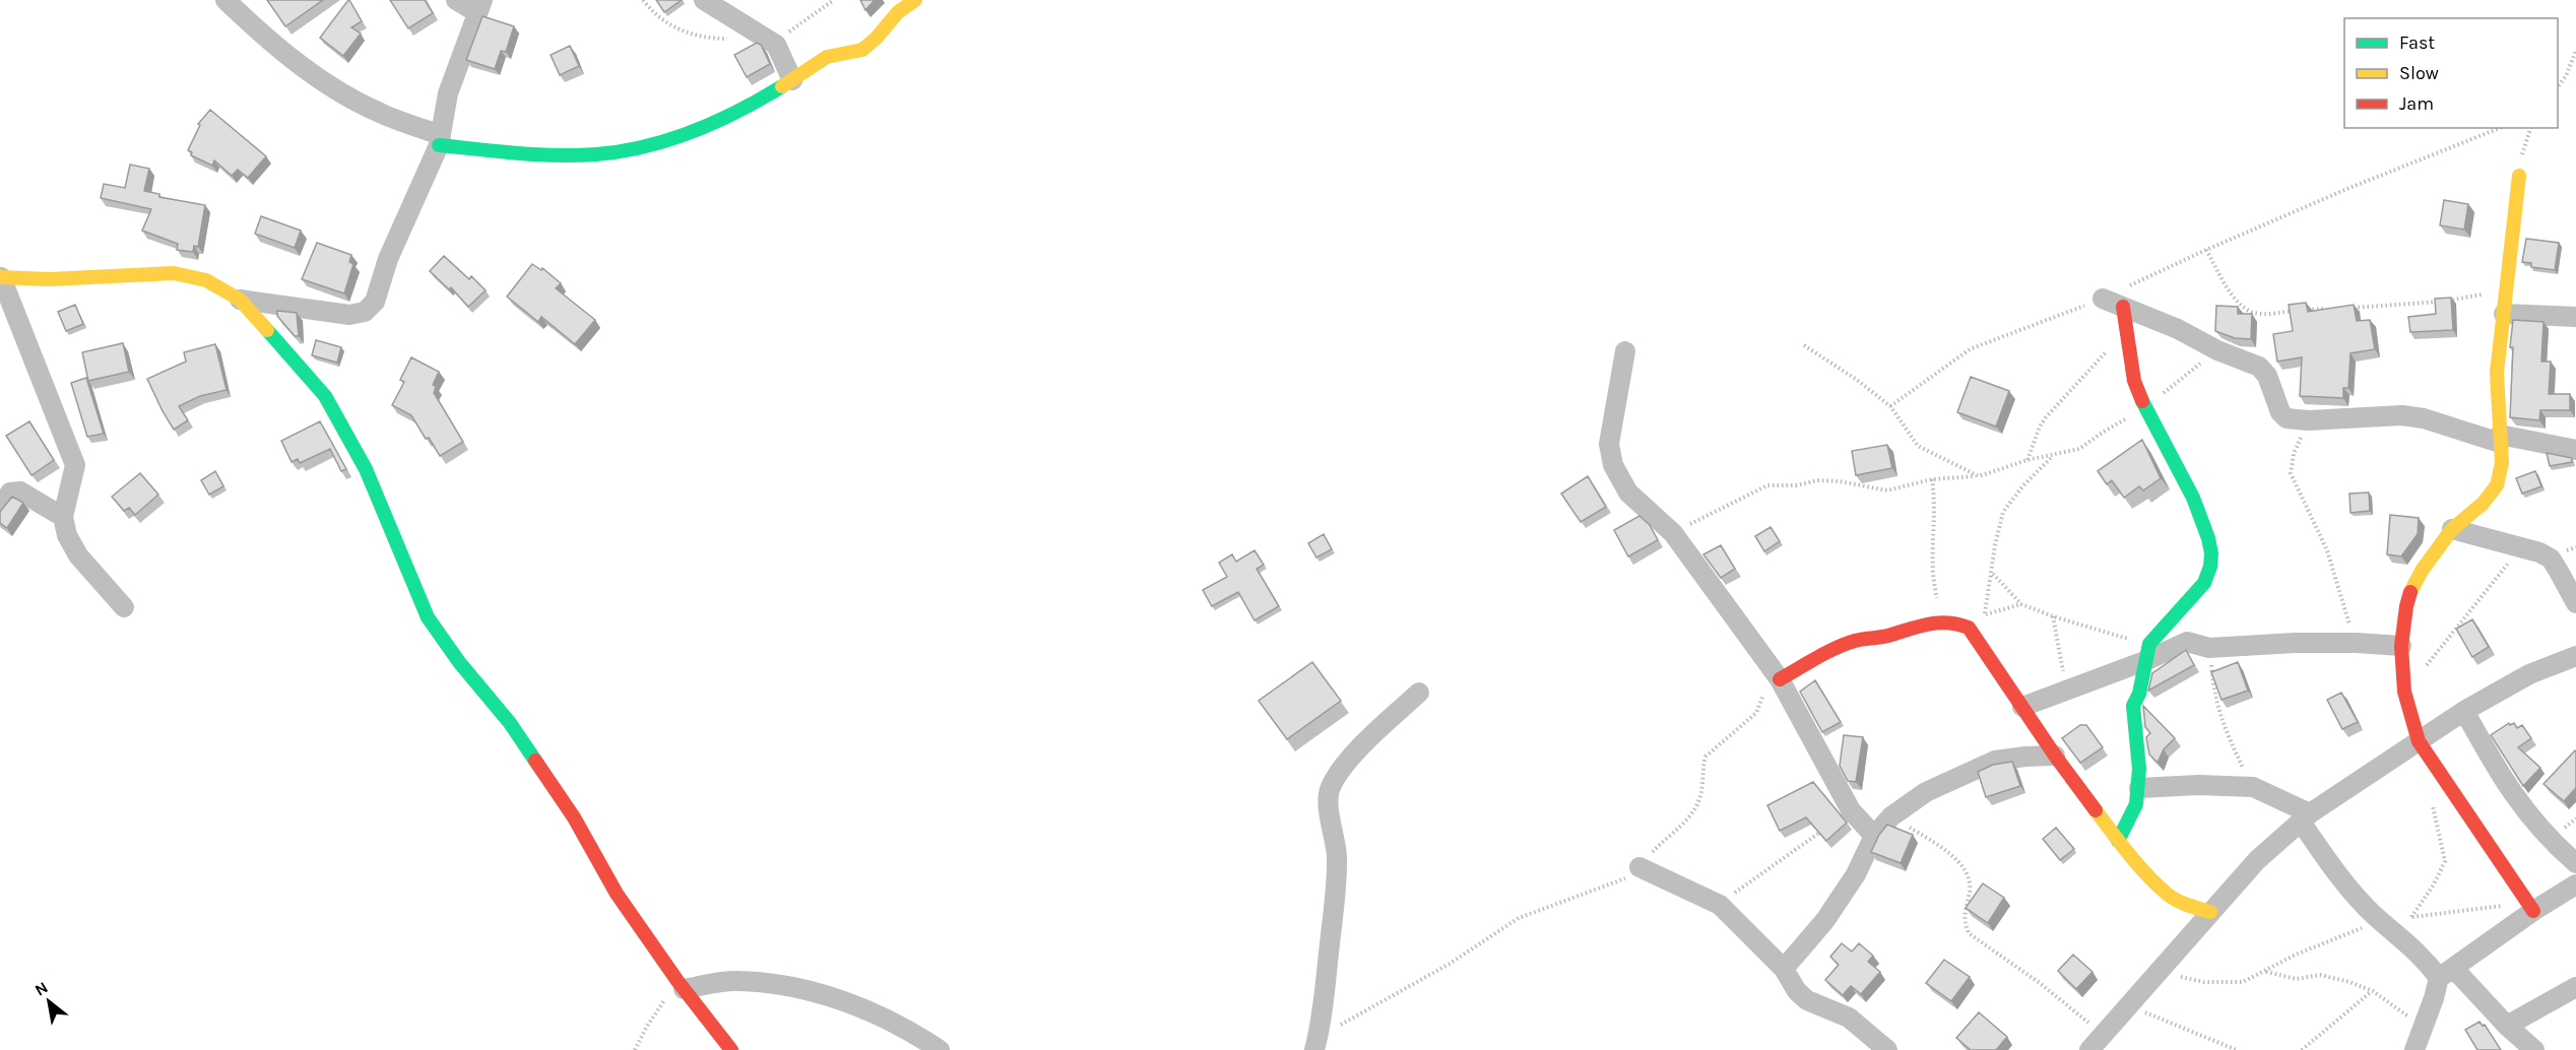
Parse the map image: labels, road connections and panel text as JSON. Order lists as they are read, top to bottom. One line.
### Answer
{"legend":["Fast","Slow","Jam"],"north":"top left"}
